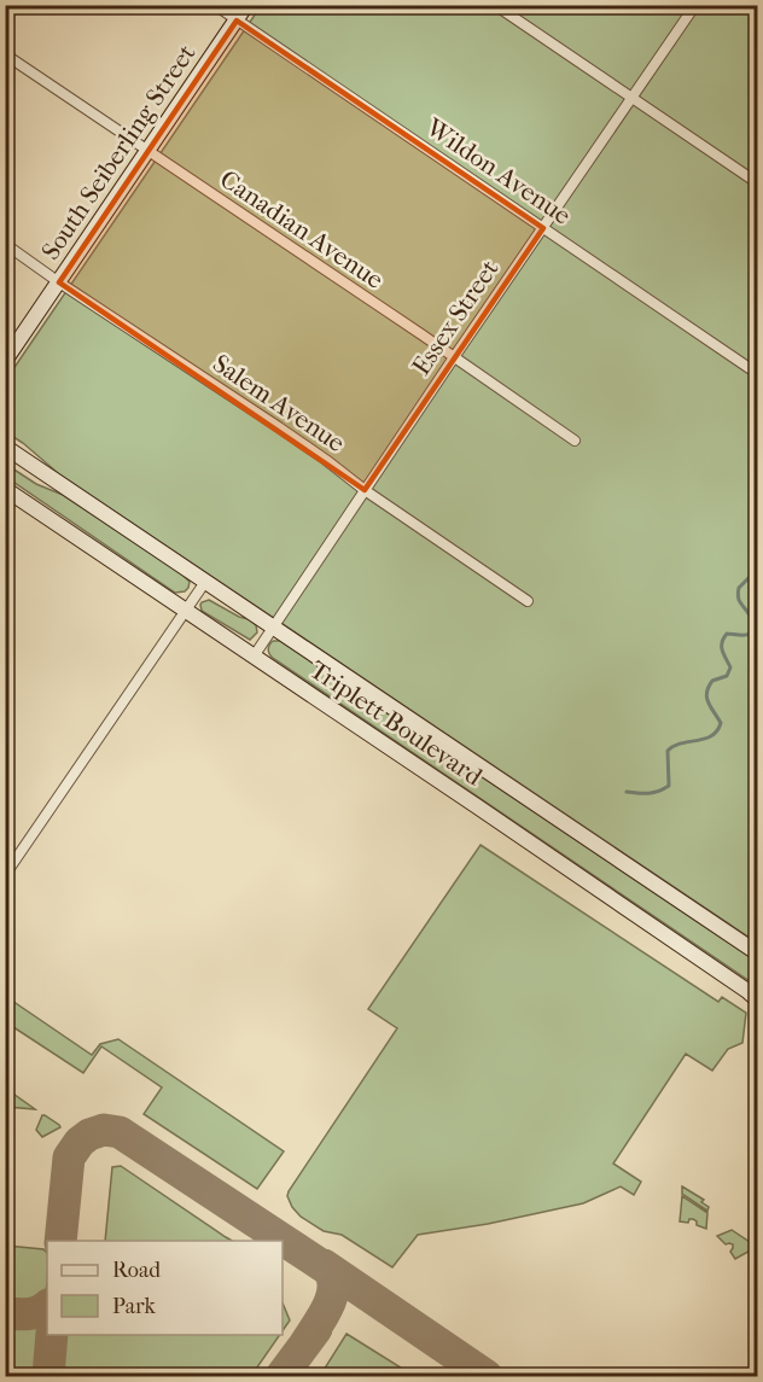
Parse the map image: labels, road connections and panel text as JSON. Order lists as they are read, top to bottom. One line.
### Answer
{"streets":{"main road":["South Seiberling Street","Triplett Boulevard"],"street":["Wildon Avenue","Canadian Avenue","Essex Street","Salem Avenue"]},"crossings":[["South Seiberling Street","Wildon Avenue"],["South Seiberling Street","Canadian Avenue"],["South Seiberling Street","Salem Avenue"],["Wildon Avenue","Essex Street"],["Canadian Avenue","Essex Street"],["Essex Street","Salem Avenue"],["Essex Street","Triplett Boulevard"]],"legend":["Road","Park"]}
